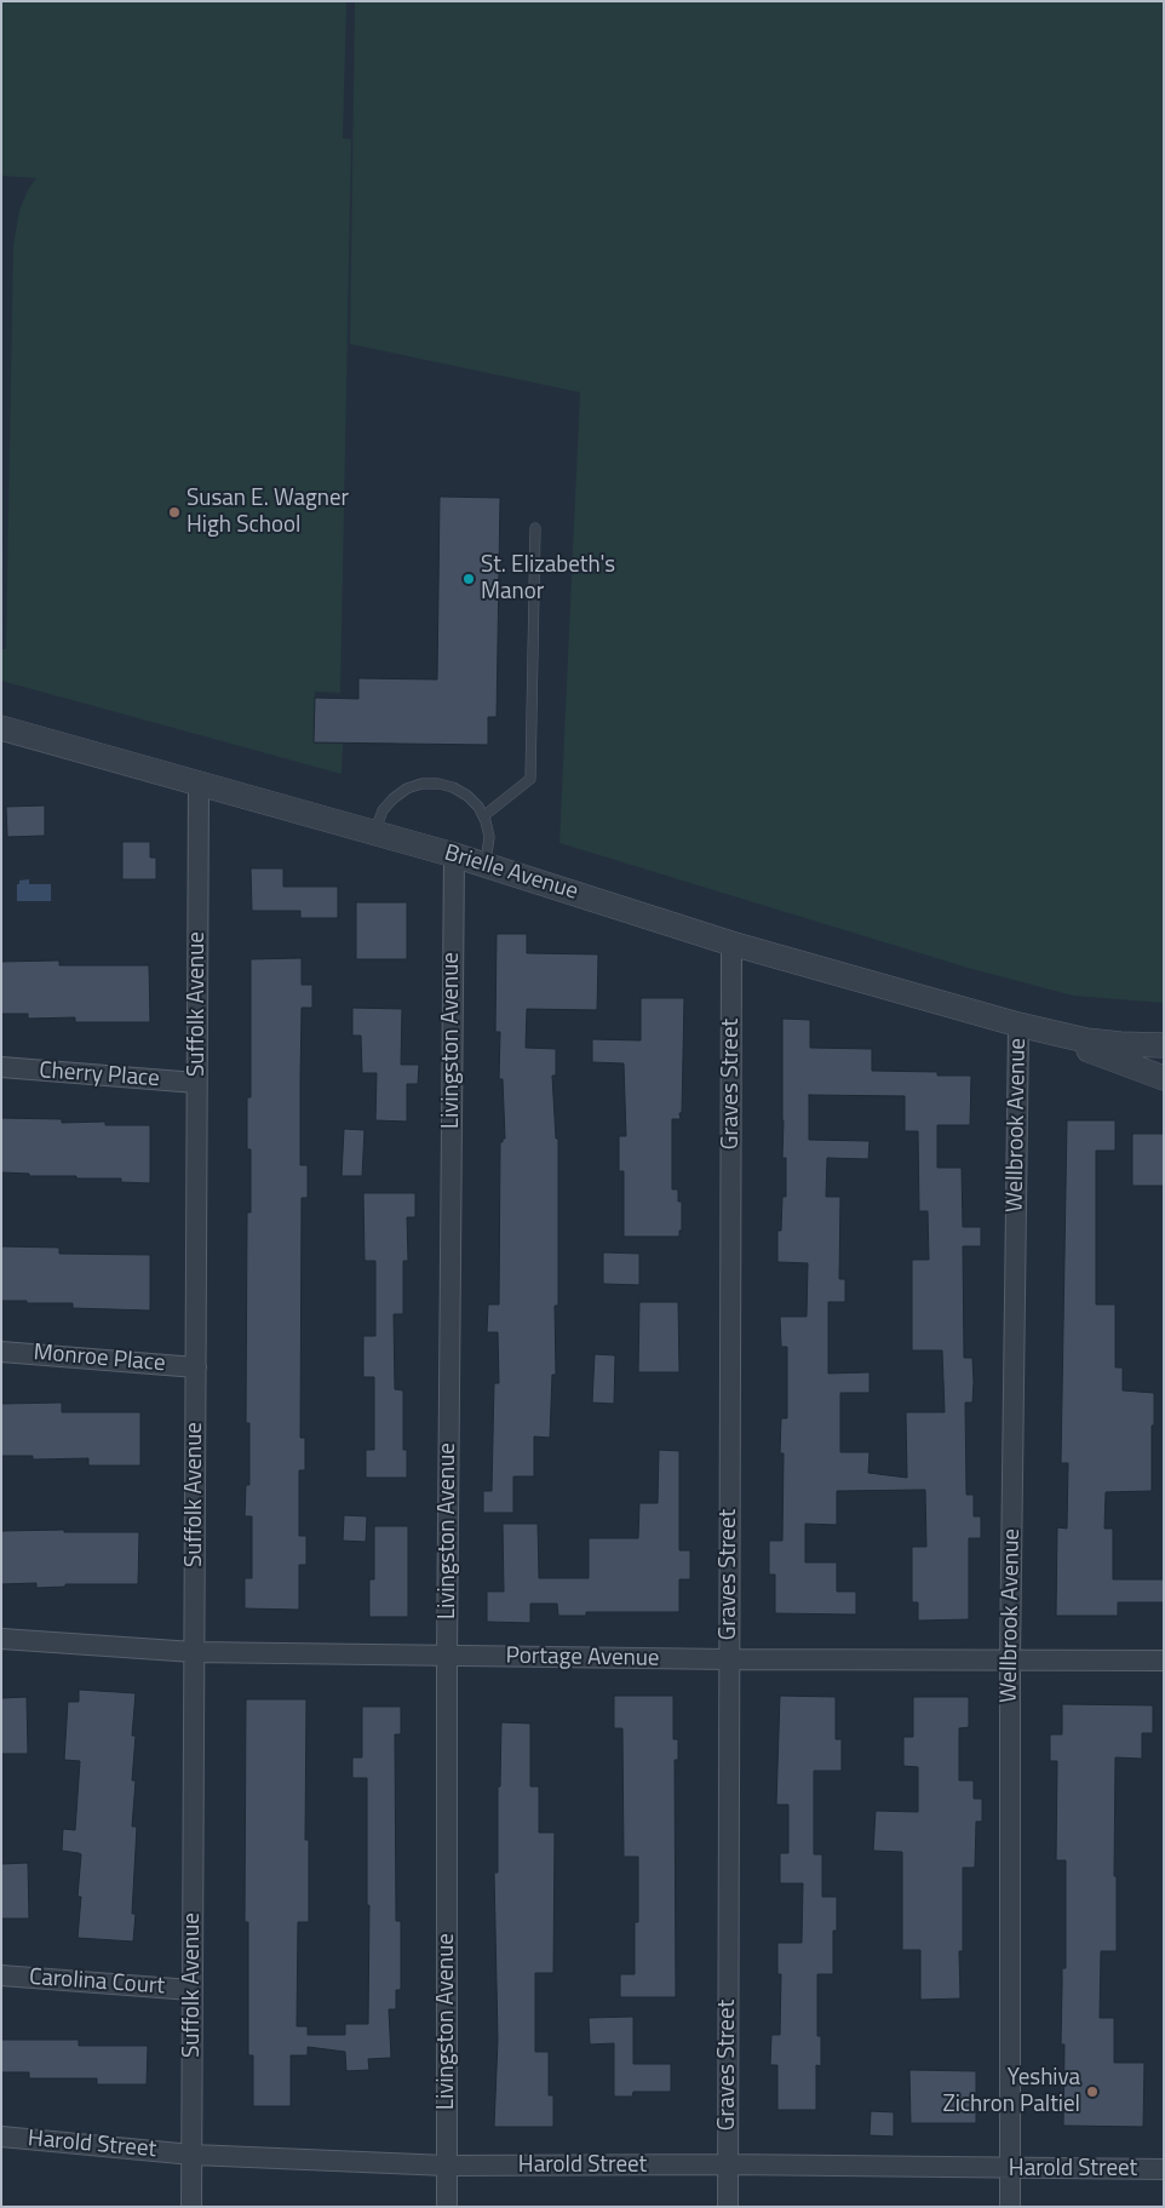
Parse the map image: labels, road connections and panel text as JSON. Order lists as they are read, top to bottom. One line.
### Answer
{"streets":{"street":["Brielle Avenue","Suffolk Avenue","Livingston Avenue","Cherry Place","Graves Street","Wellbrook Avenue","Monroe Place","Portage Avenue","Carolina Court","Harold Street"]},"crossings":[["Brielle Avenue","Suffolk Avenue"],["Brielle Avenue","Livingston Avenue"],["Brielle Avenue","Graves Street"],["Brielle Avenue","Wellbrook Avenue"],["Suffolk Avenue","Cherry Place"],["Suffolk Avenue","Monroe Place"],["Suffolk Avenue","Portage Avenue"],["Suffolk Avenue","Carolina Court"],["Suffolk Avenue","Harold Street"],["Livingston Avenue","Portage Avenue"],["Livingston Avenue","Harold Street"],["Graves Street","Portage Avenue"],["Graves Street","Harold Street"],["Wellbrook Avenue","Portage Avenue"],["Wellbrook Avenue","Harold Street"]],"places":["Susan E. Wagner High School","St. Elizabeth's Manor","Yeshiva Zichron Paltiel"]}
